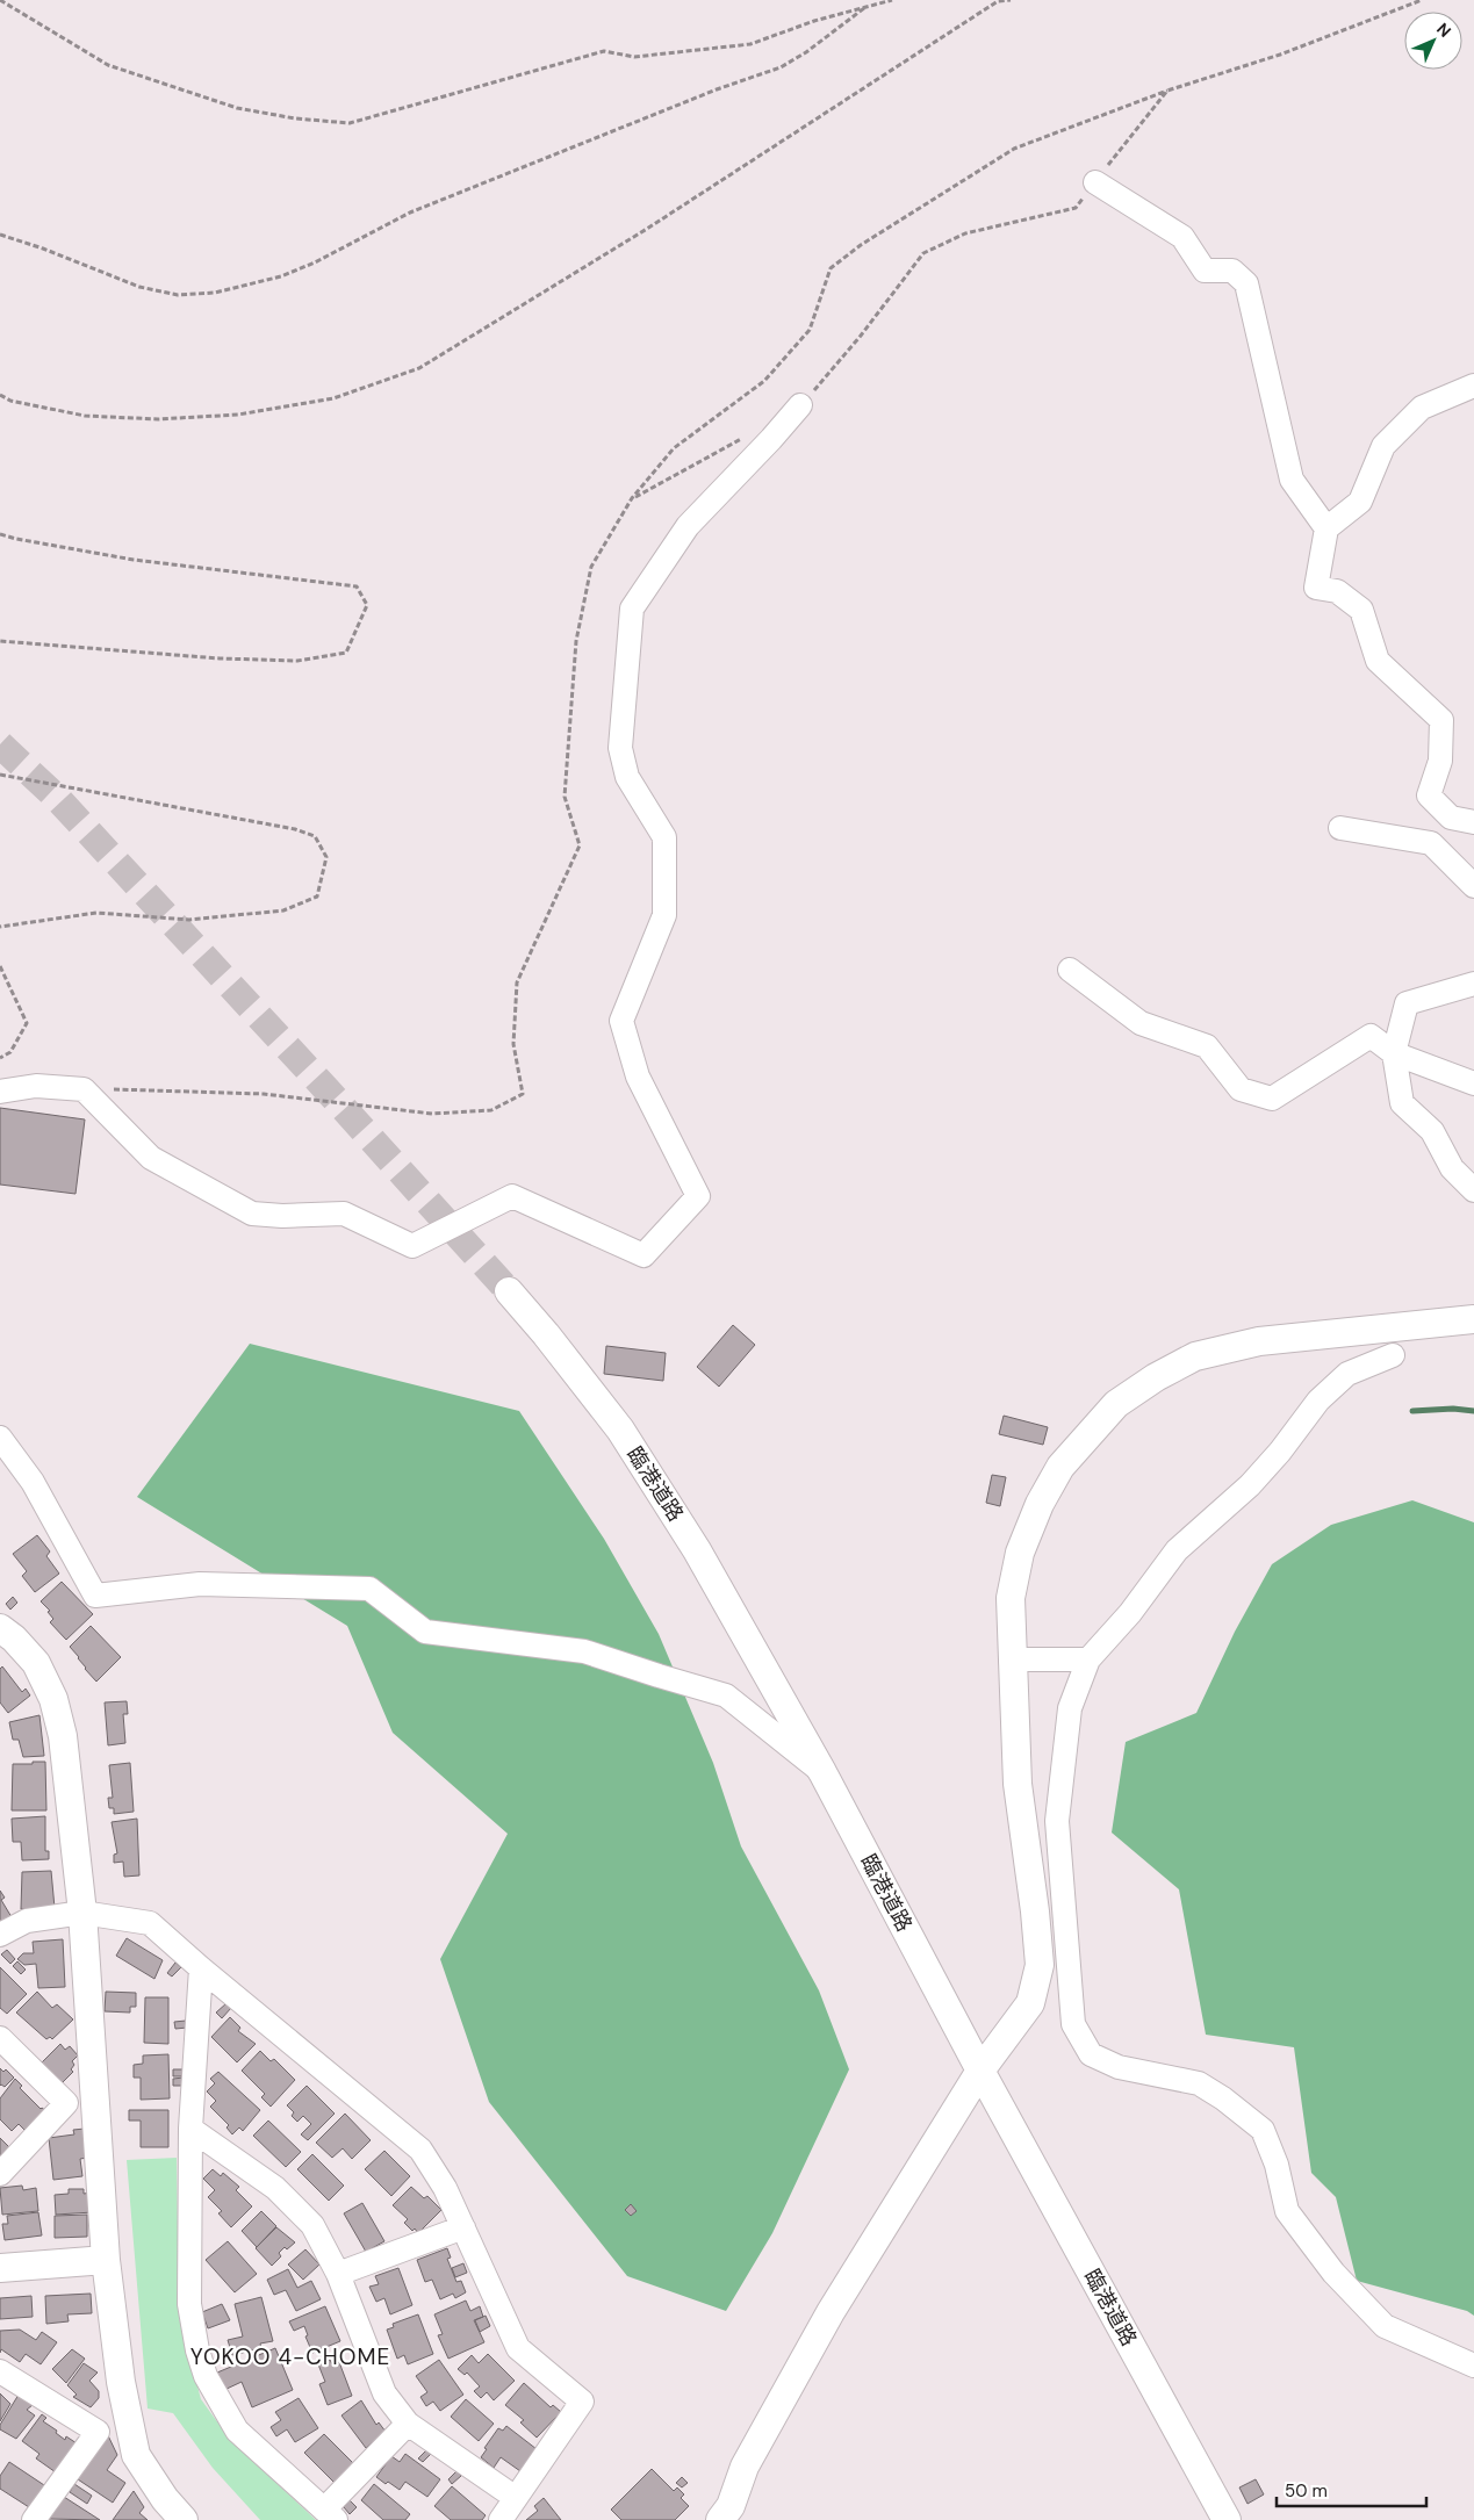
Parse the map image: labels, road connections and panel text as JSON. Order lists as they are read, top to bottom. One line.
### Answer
{"streets":{"street":["臨港道路"]},"districts":["YOKOO 4-CHOME"],"scale_bar":"50 m","north":"top right"}
